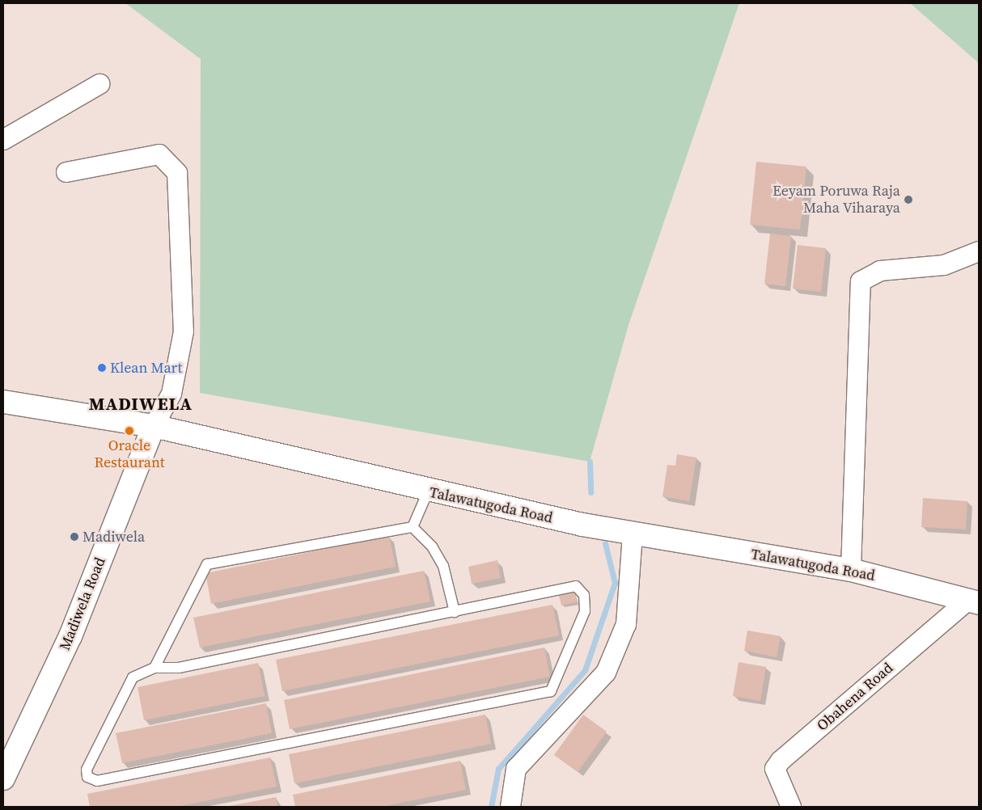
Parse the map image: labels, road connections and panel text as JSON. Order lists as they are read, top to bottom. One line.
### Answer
{"streets":{"main road":["Talawatugoda Road","Madiwela Road"],"street":["Obahena Road"]},"crossings":[["Talawatugoda Road","Madiwela Road"],["Talawatugoda Road","Obahena Road"]],"districts":["MADIWELA"],"places":["Eeyam Poruwa Raja Maha Viharaya","Klean Mart","Oracle Restaurant","Madiwela"]}
